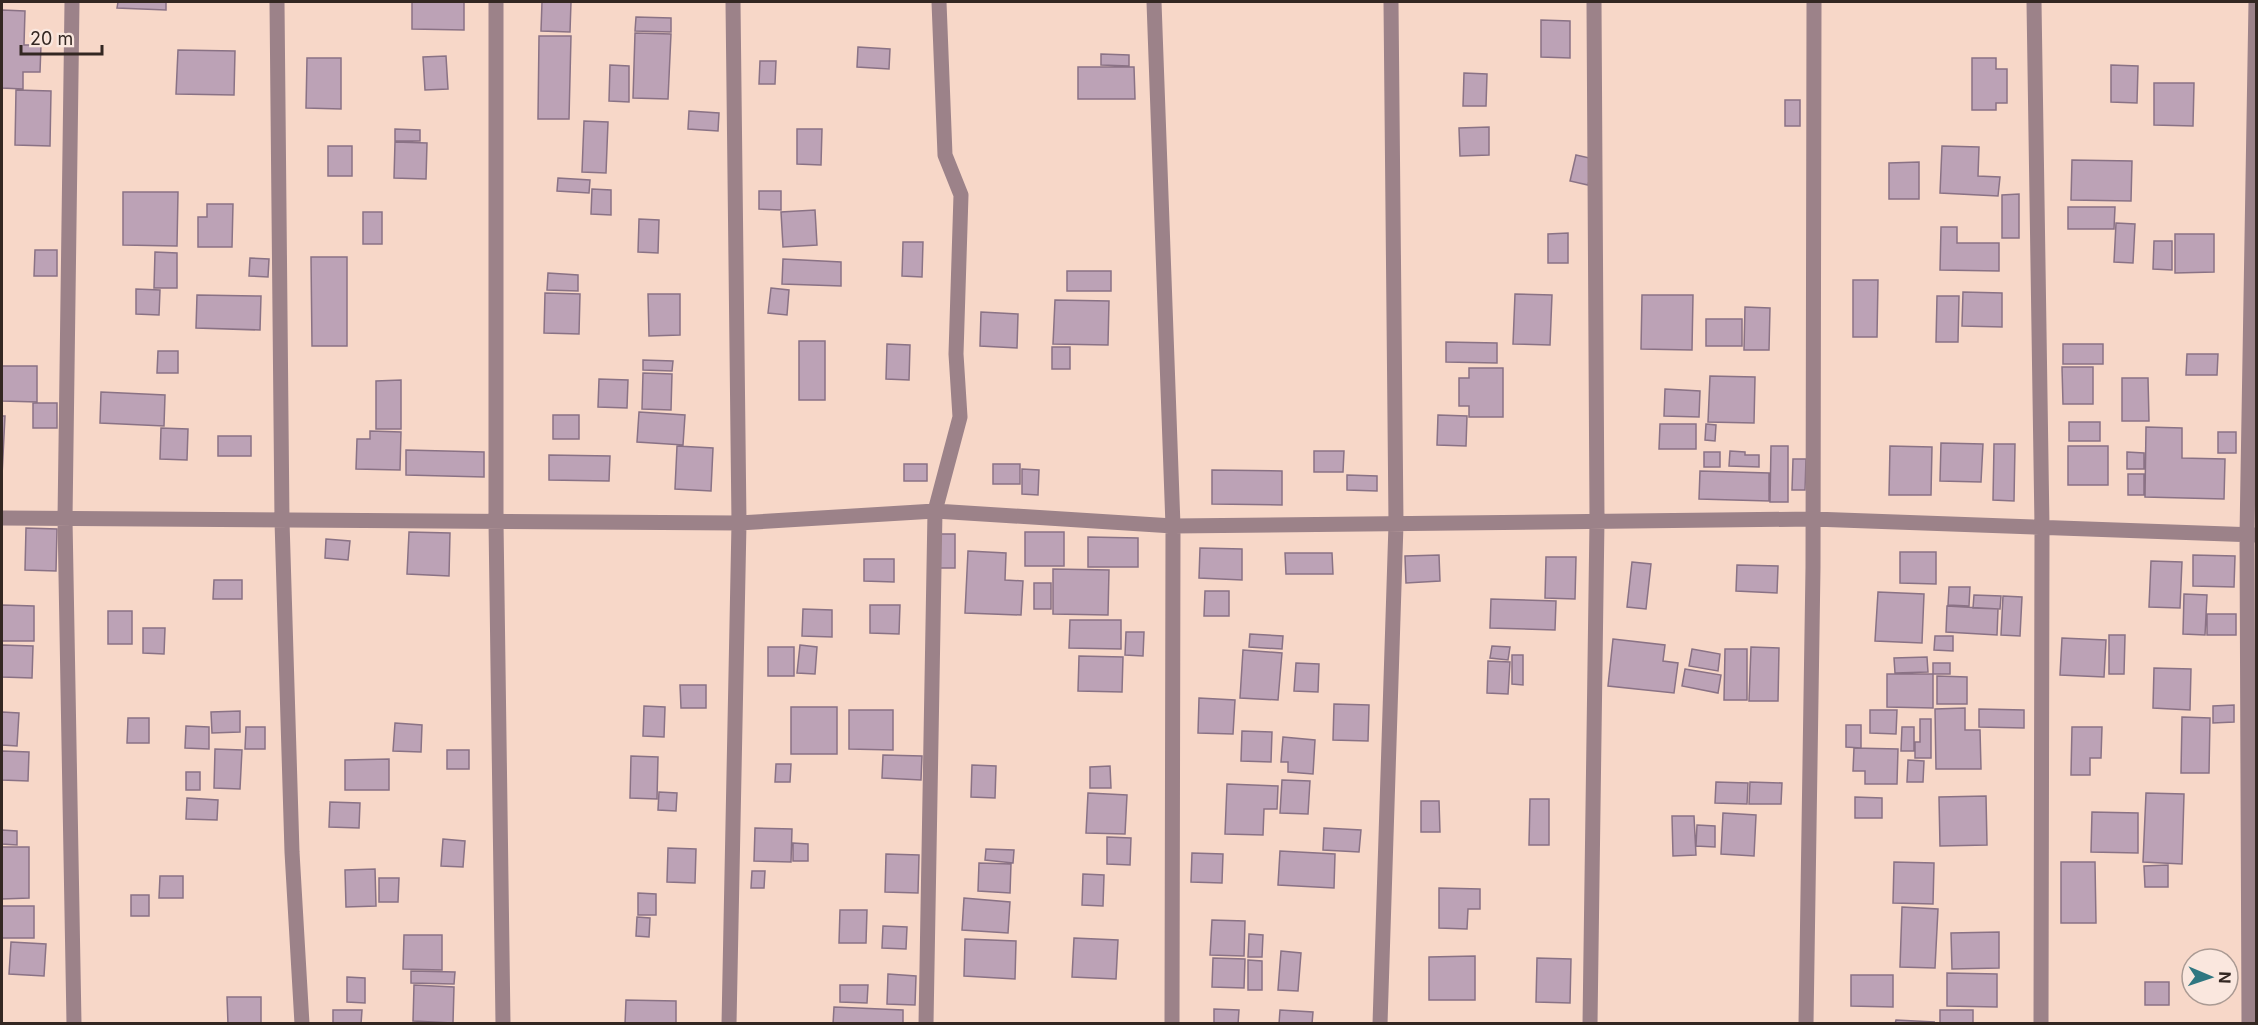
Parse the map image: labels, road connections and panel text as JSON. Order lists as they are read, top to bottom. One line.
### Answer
{"scale_bar":"20 m","north":"right"}
